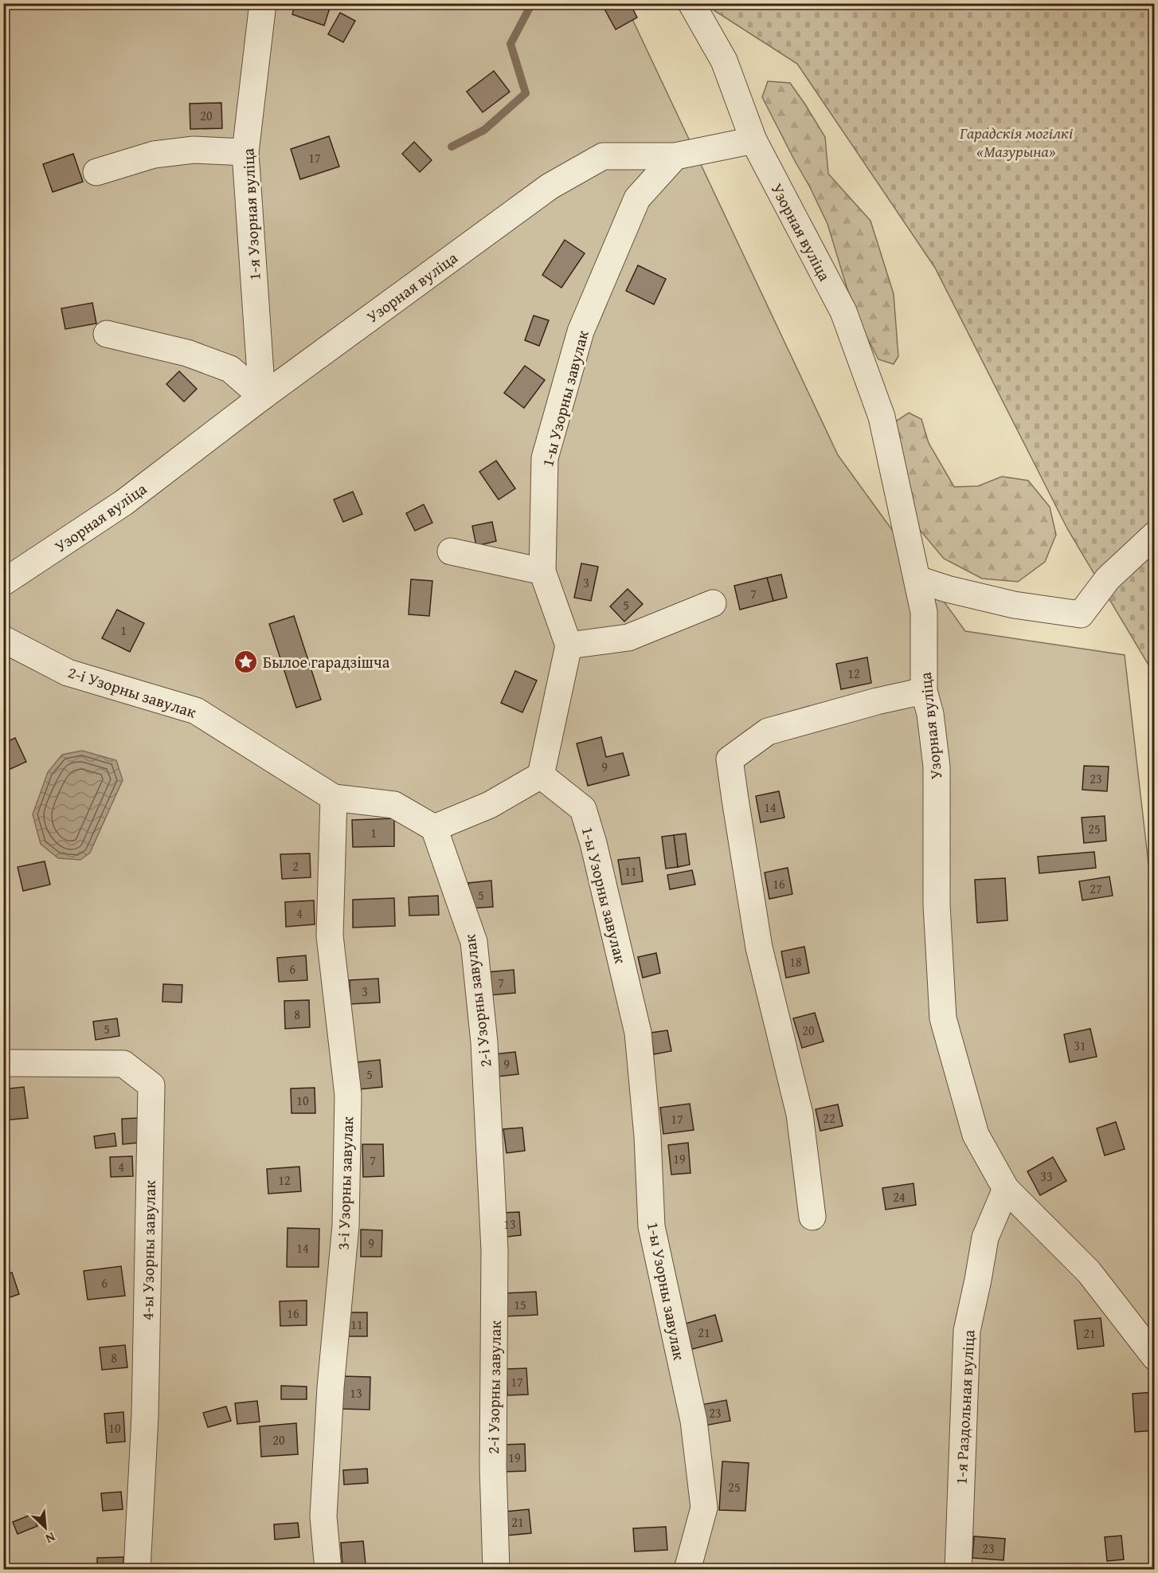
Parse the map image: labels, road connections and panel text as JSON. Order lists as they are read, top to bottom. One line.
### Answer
{"streets":{"lane":["1-я Узорная вуліца","Узорная вуліца","1-ы Узорны завулак","2-і Узорны завулак","3-і Узорны завулак","4-ы Узорны завулак","1-я Раздольная вуліца"]},"crossings":[["1-я Узорная вуліца","Узорная вуліца"],["Узорная вуліца","1-ы Узорны завулак"],["Узорная вуліца","1-я Раздольная вуліца"],["2-і Узорны завулак","3-і Узорны завулак"]],"parks":["Гарадскія могілкі «Мазурына»"],"places":{"place":["Былое гарадзішча"]},"house_numbers":["20","17","3","7","5","1","12","9","23","14","25","1","2","11","16","27","5","4","18","6","7","3","8","5","20","31","9","5","10","22","17","19","7","4","33","12","24","13","9","14","6","15","16","11","21","21","8","17","13","23","10","20","19","25","21","23"],"north":"bottom right"}
